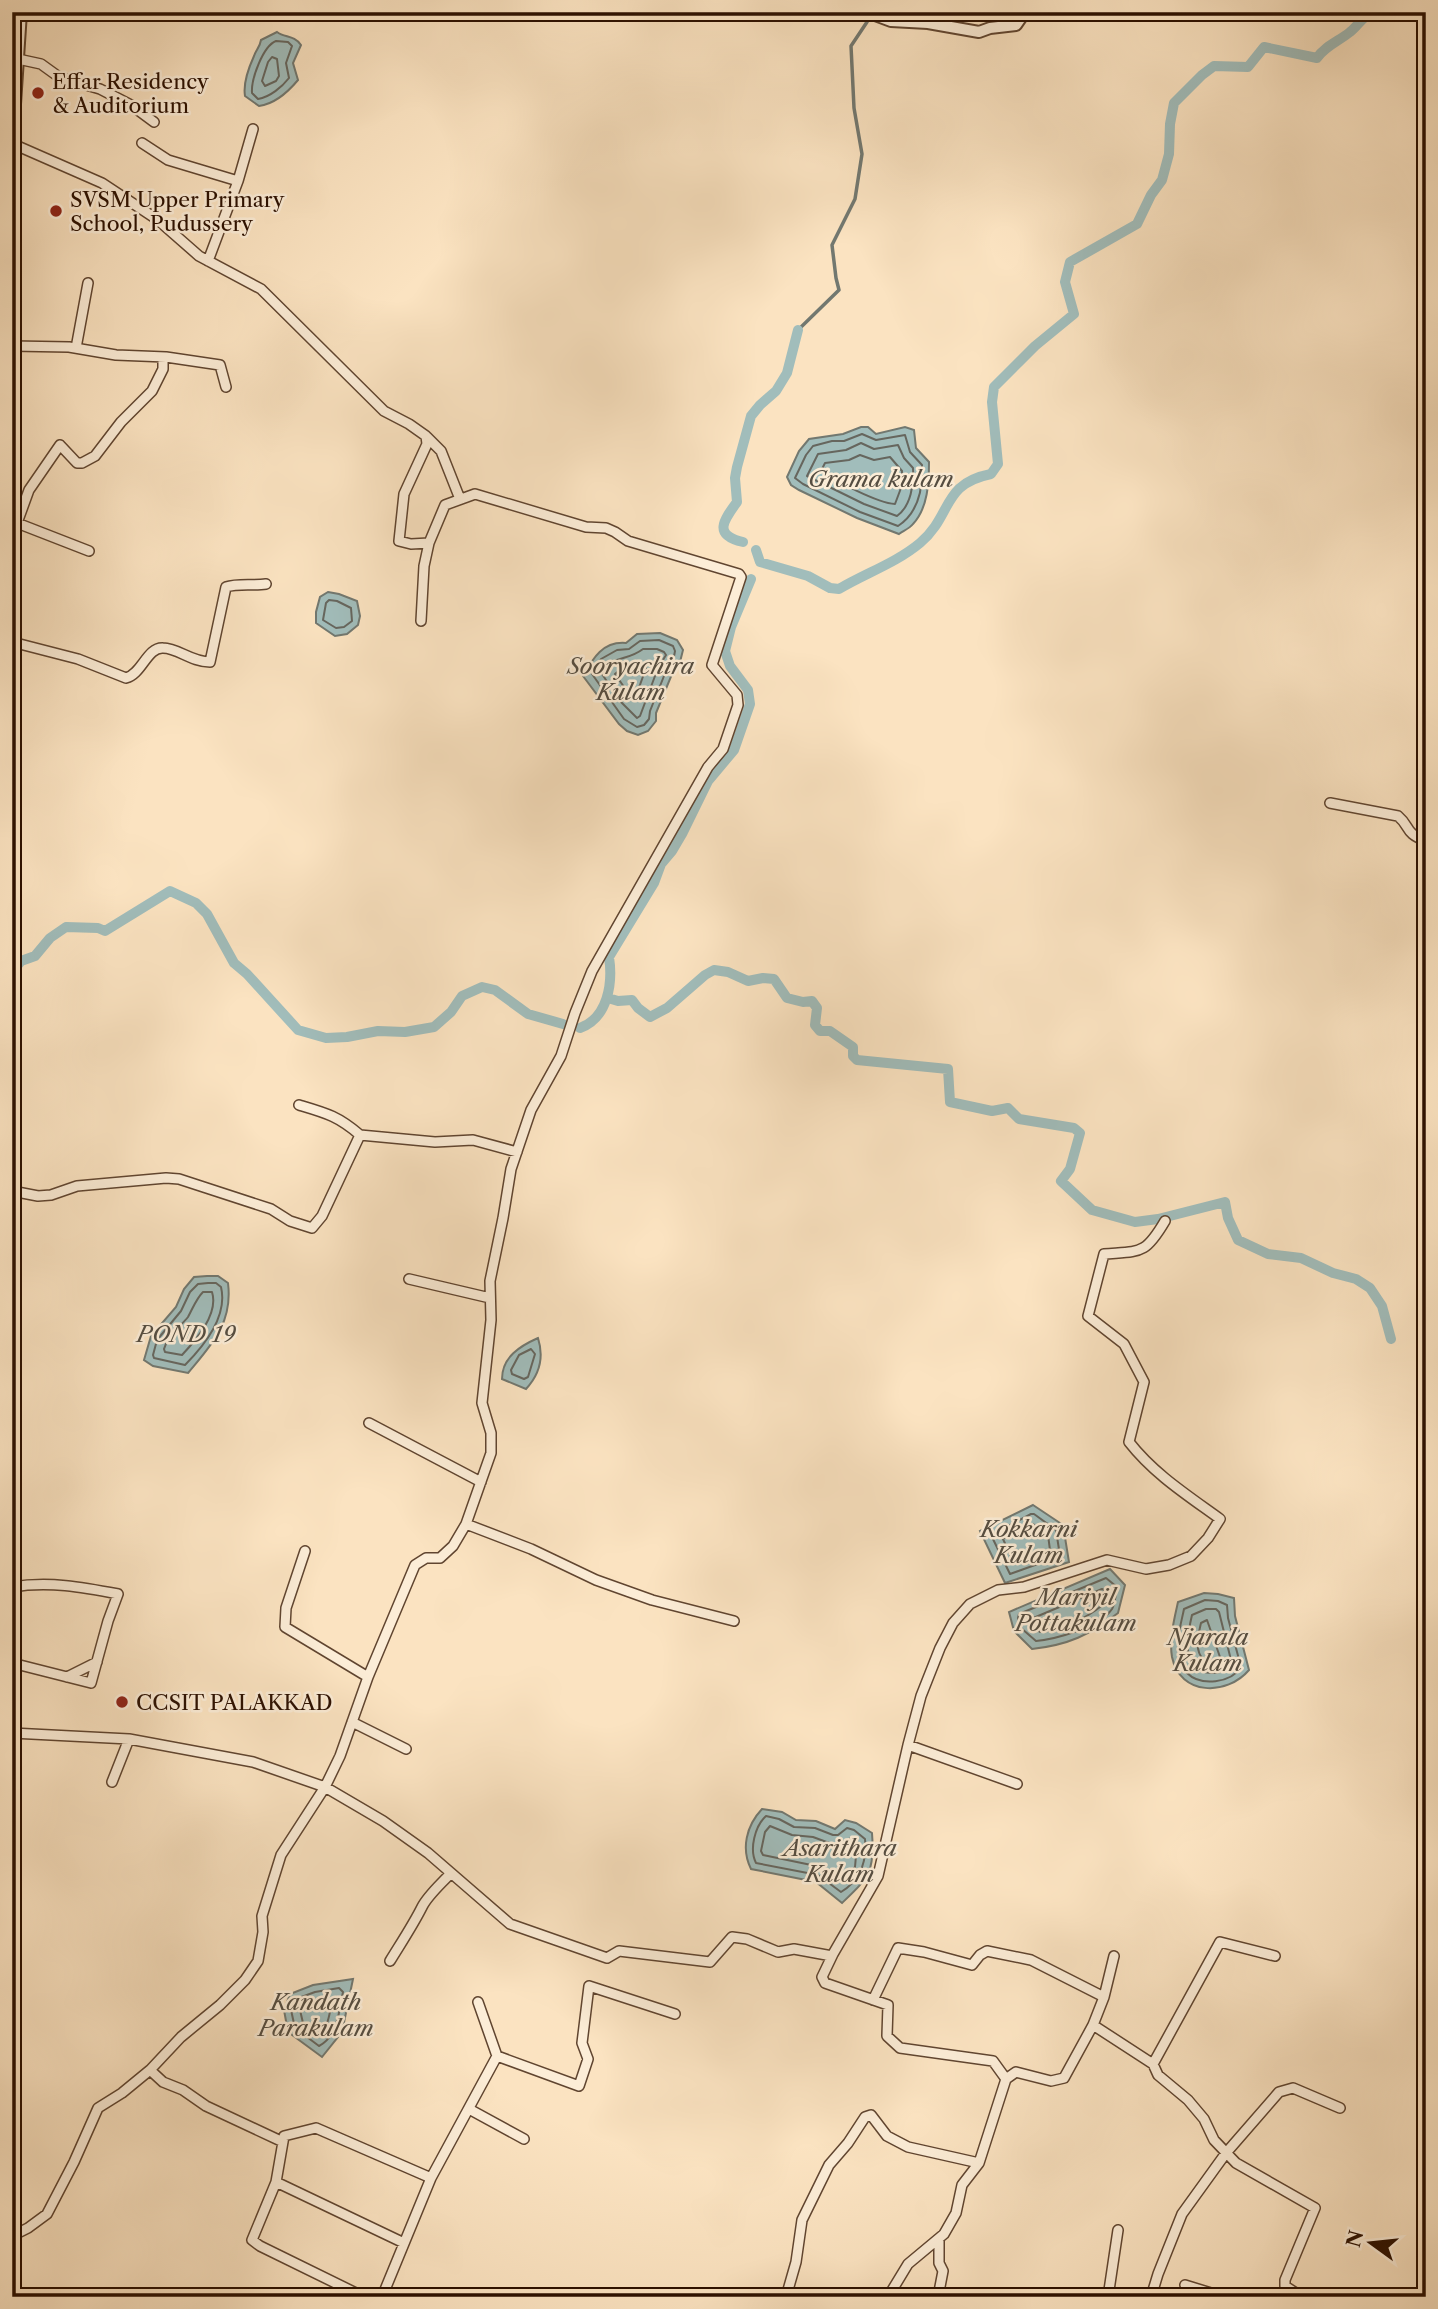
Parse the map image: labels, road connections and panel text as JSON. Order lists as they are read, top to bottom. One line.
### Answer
{"water":["Grama kulam","Sooryachira Kulam","POND 19","Kokkarni Kulam","Mariyil Pottakulam","Njarala Kulam","Asarithara Kulam","Kandath Parakulam"],"places":["Effar Residency & Auditorium","SVSM Upper Primary School, Pudussery","CCSIT PALAKKAD"],"north":"left"}
